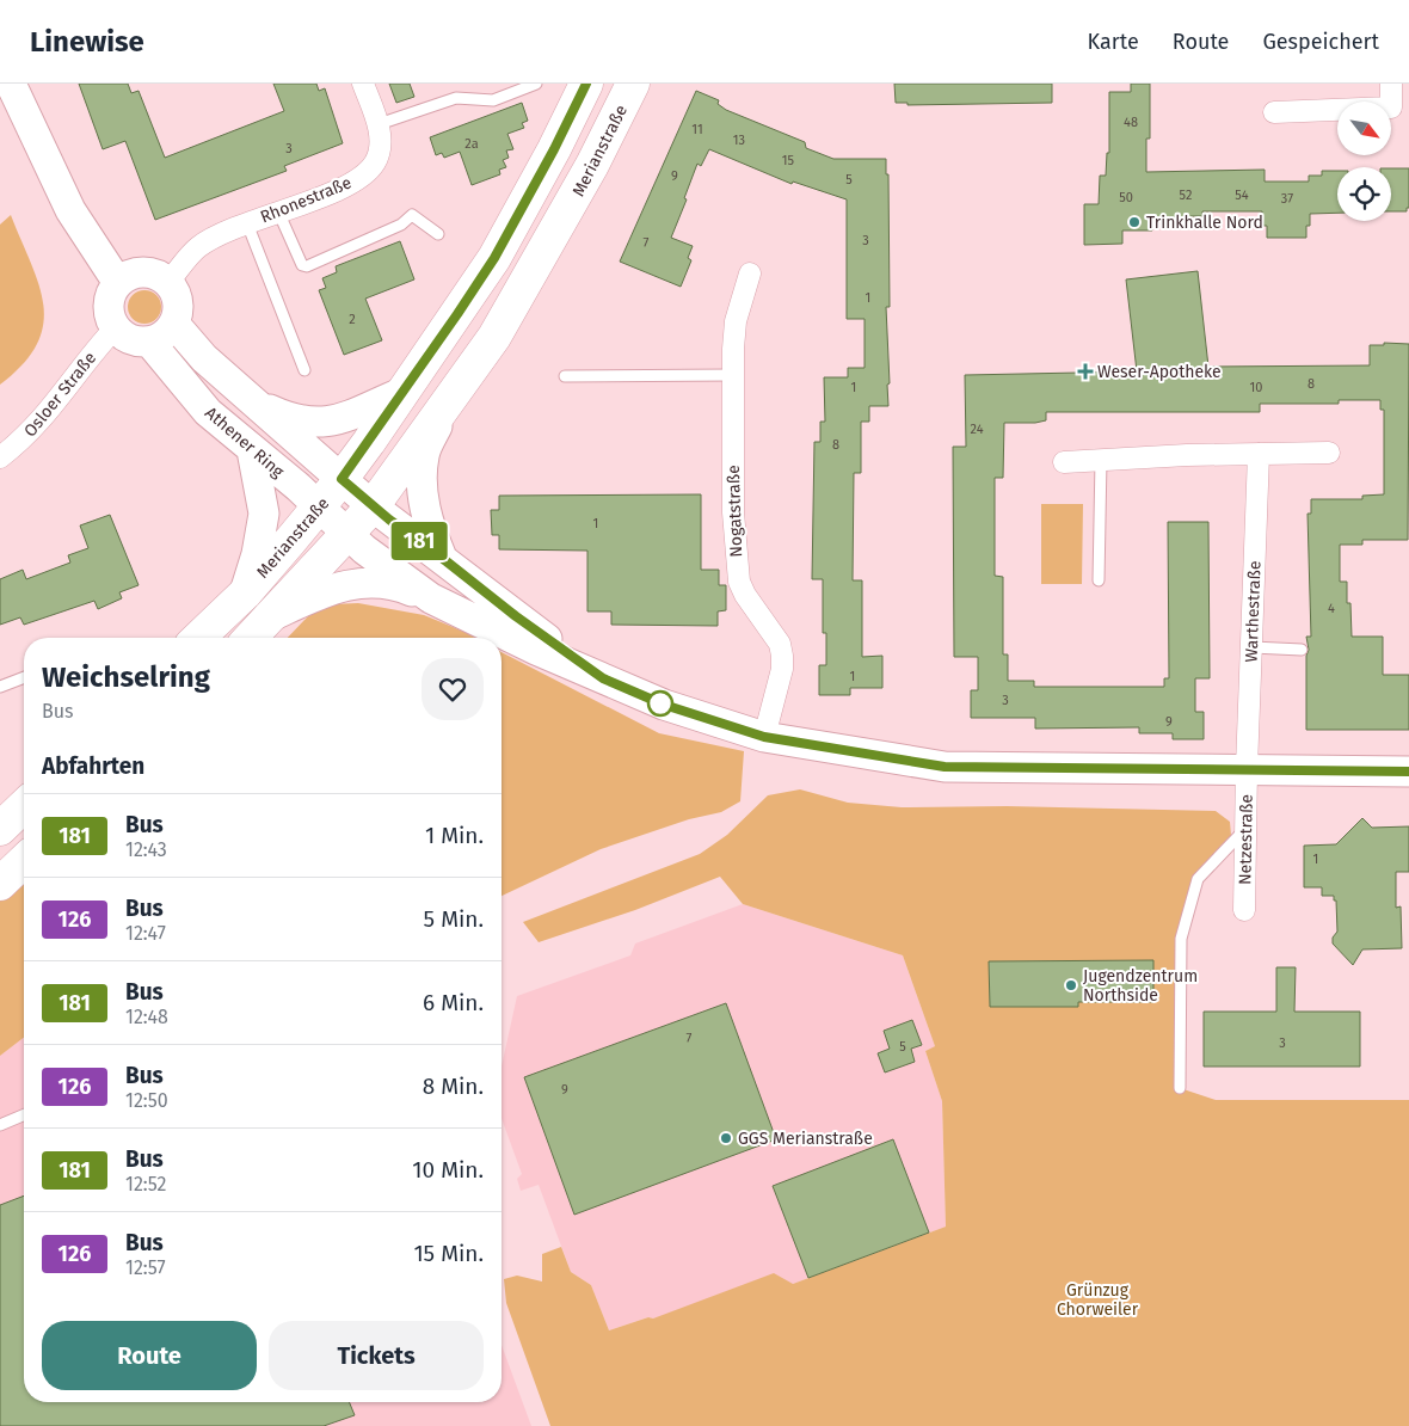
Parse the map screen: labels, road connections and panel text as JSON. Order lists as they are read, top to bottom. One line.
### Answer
{"streets":{"main road":["Merianstraße"],"street":["Rhonestraße","Osloer Straße","Athener Ring","Nogatstraße","Warthestraße","Netzestraße"]},"crossings":[["Merianstraße","Athener Ring"],["Rhonestraße","Osloer Straße"],["Rhonestraße","Athener Ring"],["Osloer Straße","Athener Ring"],["Warthestraße","Netzestraße"]],"parks":["Grünzug Chorweiler"],"places":{"other":["Trinkhalle Nord","Jugendzentrum Northside","GGS Merianstraße"],"health":["Weser-Apotheke"]},"lines":["bus line 181"],"house_numbers":["48","11","13","2a","3","15","9","5","52","54","50","37","3","7","1","2","8","1","10","24","8","1","4","1","3","9","1","7","3","5","9"],"north":"bottom right","page":{"header":"Linewise","nav":["Karte","Route","Gespeichert"],"on_map":"181","heading":[["Weichselring","Bus"],"Abfahrten"],"list":[{"mark":"181","name":"Bus","note":"12:43","value":"1 Min."},{"mark":"126","name":"Bus","note":"12:47","value":"5 Min."},{"mark":"181","name":"Bus","note":"12:48","value":"6 Min."},{"mark":"126","name":"Bus","note":"12:50","value":"8 Min."},{"mark":"181","name":"Bus","note":"12:52","value":"10 Min."},{"mark":"126","name":"Bus","note":"12:57","value":"15 Min."}],"buttons":["Route","Tickets"]}}
